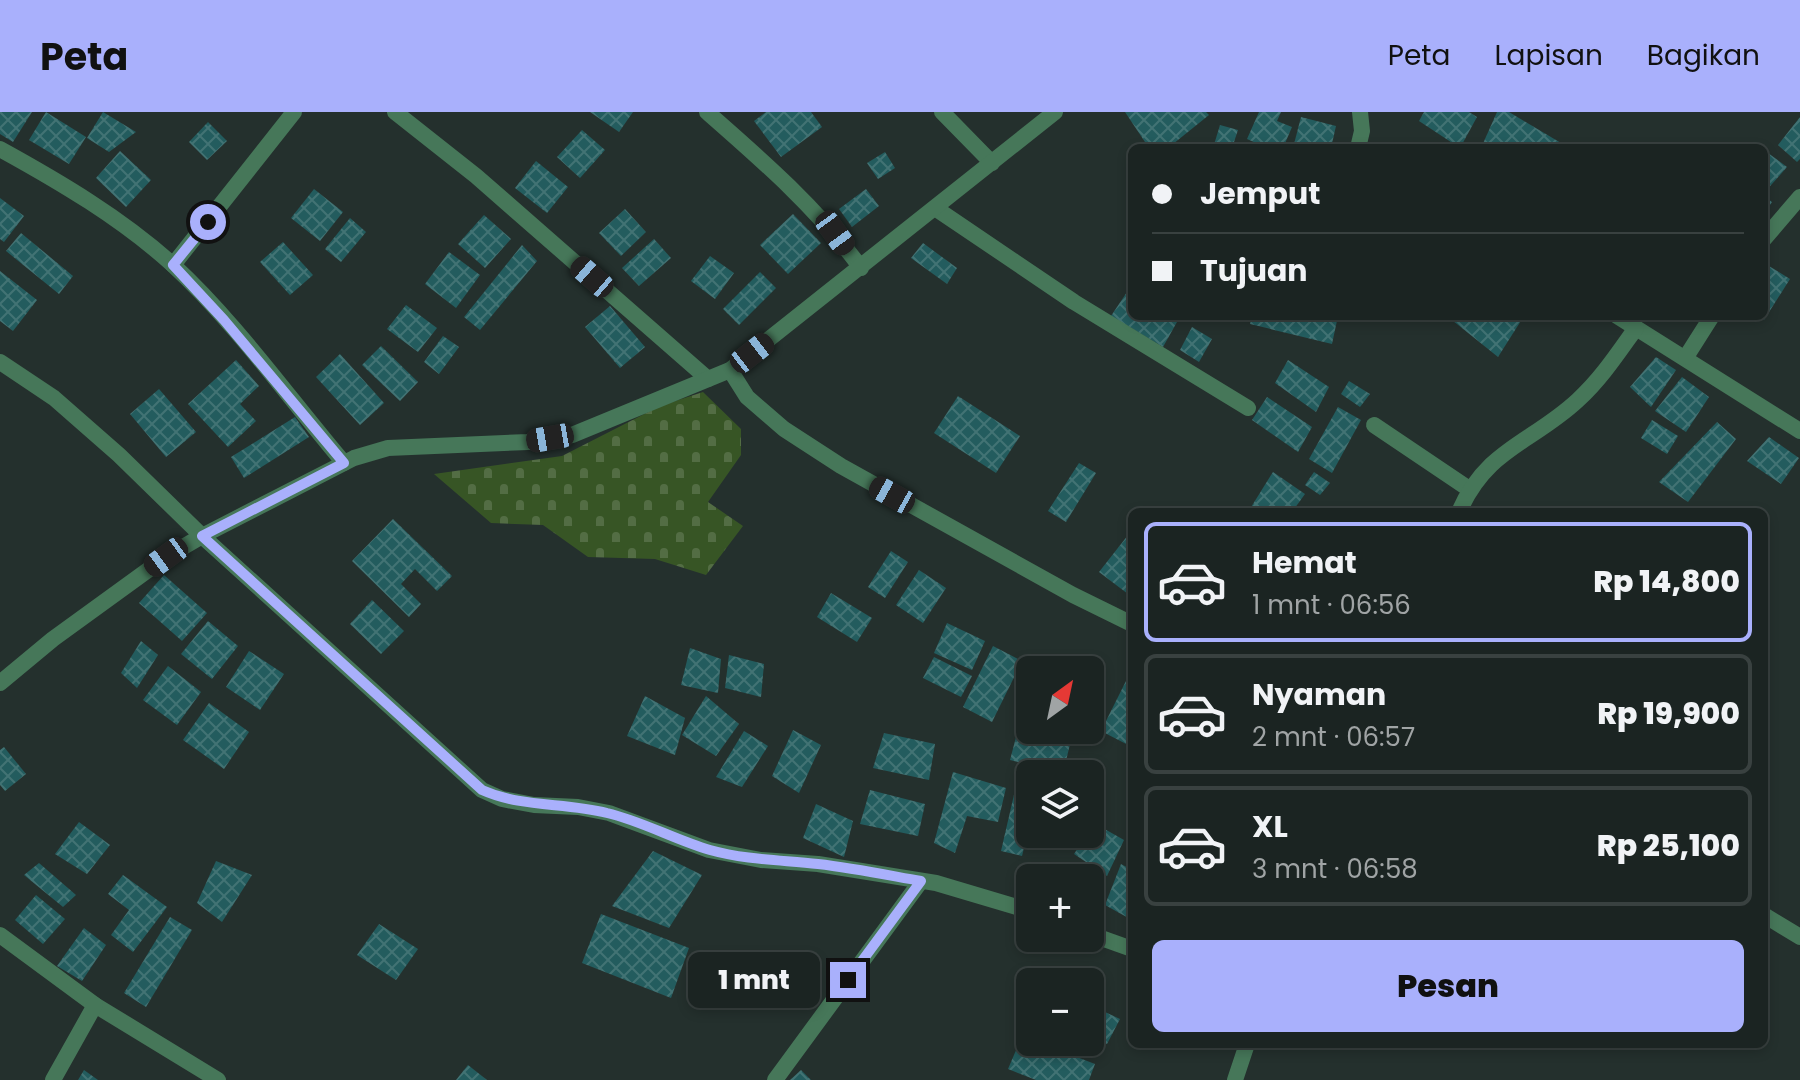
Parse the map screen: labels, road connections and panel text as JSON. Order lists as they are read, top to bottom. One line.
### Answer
{"north":"top right","page":{"header":"Peta","nav":["Peta","Lapisan","Bagikan"],"banner":["Jemput","Tujuan"],"list":[{"name":"Hemat","note":"1 mnt · 06:56","value":"Rp 14,800"},{"name":"Nyaman","note":"2 mnt · 06:57","value":"Rp 19,900"},{"name":"XL","note":"3 mnt · 06:58","value":"Rp 25,100"}],"map_buttons":["+","−"],"buttons":"Pesan","bubble":"1 mnt"}}
